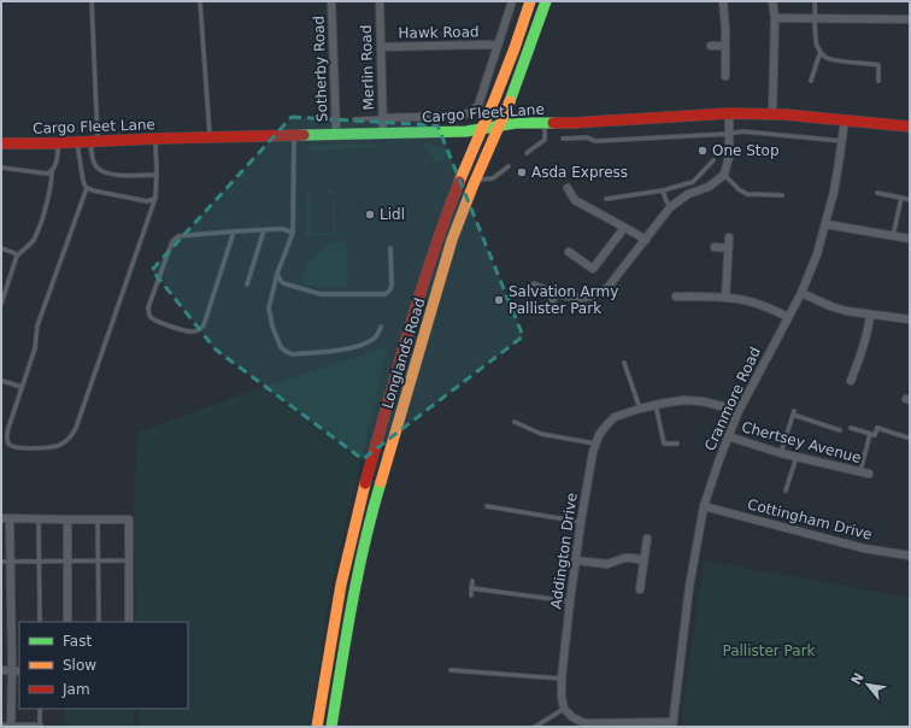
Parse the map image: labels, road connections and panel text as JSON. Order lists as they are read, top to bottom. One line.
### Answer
{"streets":{"main road":["Cargo Fleet Lane","Longlands Road"],"street":["Hawk Road","Merlin Road","Sotherby Road","Cranmore Road","Chertsey Avenue","Cottingham Drive","Addington Drive"]},"crossings":[["Hawk Road","Merlin Road"],["Merlin Road","Cargo Fleet Lane"],["Sotherby Road","Cargo Fleet Lane"],["Cargo Fleet Lane","Longlands Road"],["Cargo Fleet Lane","Cranmore Road"],["Cranmore Road","Chertsey Avenue"],["Cranmore Road","Cottingham Drive"],["Cranmore Road","Addington Drive"]],"parks":["Pallister Park"],"places":["One Stop","Asda Express","Lidl","Salvation Army Pallister Park"],"legend":["Fast","Slow","Jam"],"north":"top left"}
